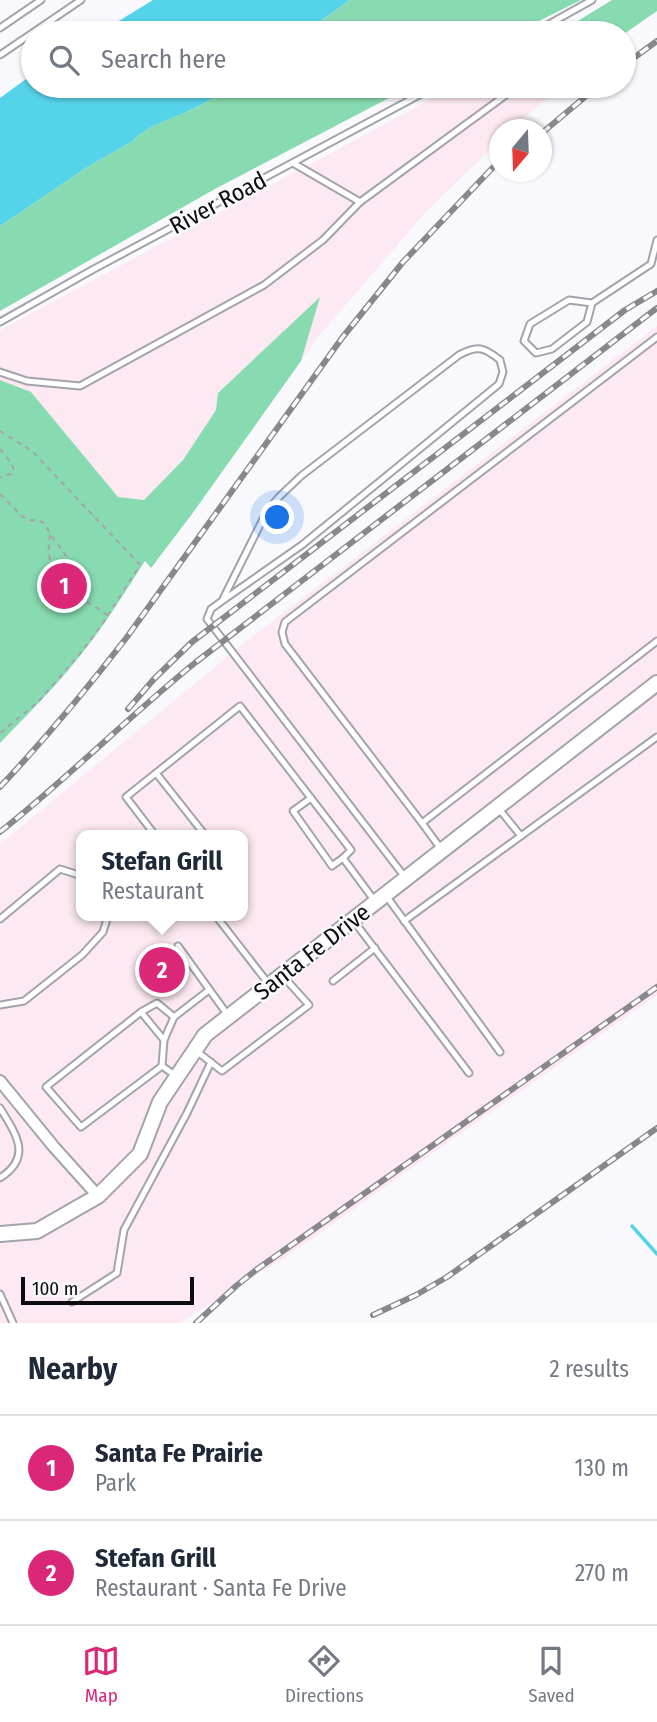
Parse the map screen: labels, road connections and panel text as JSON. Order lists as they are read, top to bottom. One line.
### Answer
{"streets":{"street":["Santa Fe Drive"],"lane":["River Road"]},"scale_bar":"100 m","north":"bottom","page":{"search":"Search here","pins":["1","2"],"popup":["Stefan Grill","Restaurant"],"scale":"100 m","heading":["Nearby","2 results"],"list":[{"mark":"1","name":"Santa Fe Prairie","note":"Park","value":"130 m"},{"mark":"2","name":"Stefan Grill","note":"Restaurant · Santa Fe Drive","value":"270 m"}],"nav":["Map","Directions","Saved"]}}
